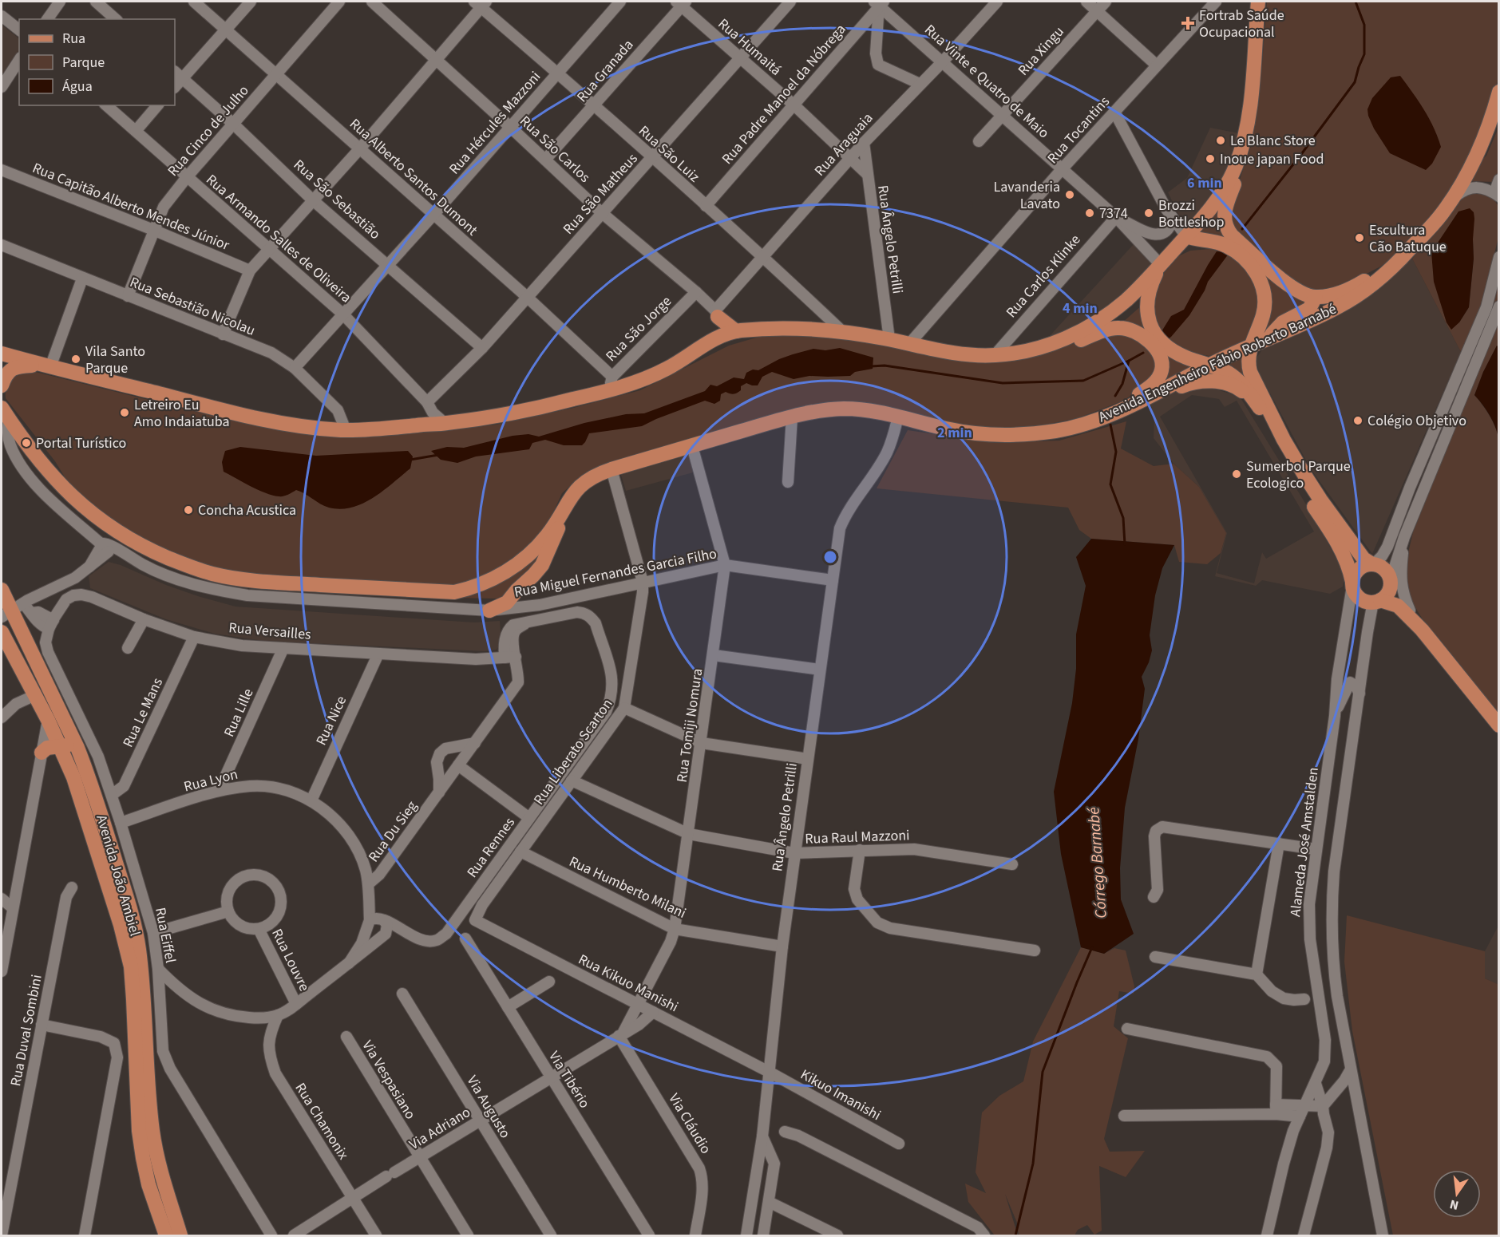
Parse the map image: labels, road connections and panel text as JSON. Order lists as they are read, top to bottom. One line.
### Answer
{"streets":{"main road":["Avenida Engenheiro Fábio Roberto Barnabé","Avenida João Ambiel"],"street":["Rua Humaitá","Rua Xingu","Rua Granada","Rua Vinte e Quatro de Maio","Rua Padre Manoel da Nóbrega","Rua Hércules Mazzoni","Rua Tocantins","Rua Cinco de Julho","Rua Araguaia","Rua São Carlos","Rua São Luiz","Rua Alberto Santos Dumont","Rua São Matheus","Rua São Sebastião","Rua Capitão Alberto Mendes Júnior","Rua Armando Salles de Oliveira","Rua Ângelo Petrilli","Rua Carlos Klinke","Rua Sebastião Nicolau","Rua São Jorge","Rua Miguel Fernandes Garcia Filho","Rua Versailles","Rua Le Mans","Rua Lille","Rua Nice","Rua Tomiji Nomura","Rua Liberato Scarton","Rua Lyon","Rua Du Sieg","Rua Raul Mazzoni","Alameda José Amstalden","Rua Rennes","Rua Humberto Milani","Rua Eiffel","Rua Louvre","Rua Kikuo Manishi","Rua Duval Sombini","Via Vespasiano","Via Tibério","Kikuo Imanishi","Via Augusto","Rua Chamonix","Via Cláudio","Via Adriano"]},"crossings":[["Rua Humaitá","Rua Granada"],["Rua Humaitá","Rua Padre Manoel da Nóbrega"],["Rua Humaitá","Rua Araguaia"],["Rua Humaitá","Rua São Matheus"],["Rua Humaitá","Rua Ângelo Petrilli"],["Rua Xingu","Rua Vinte e Quatro de Maio"],["Rua Granada","Rua São Carlos"],["Rua Granada","Rua São Luiz"],["Rua Vinte e Quatro de Maio","Rua Padre Manoel da Nóbrega"],["Rua Vinte e Quatro de Maio","Rua Tocantins"],["Rua Vinte e Quatro de Maio","Rua Araguaia"],["Rua Vinte e Quatro de Maio","Rua Carlos Klinke"],["Rua Vinte e Quatro de Maio","Avenida Engenheiro Fábio Roberto Barnabé"],["Rua Padre Manoel da Nóbrega","Rua São Luiz"],["Rua Hércules Mazzoni","Rua São Carlos"],["Rua Hércules Mazzoni","Rua São Luiz"],["Rua Hércules Mazzoni","Rua Alberto Santos Dumont"],["Rua Hércules Mazzoni","Rua São Sebastião"],["Rua Hércules Mazzoni","Rua Armando Salles de Oliveira"],["Rua Hércules Mazzoni","Rua Sebastião Nicolau"],["Rua Cinco de Julho","Rua Alberto Santos Dumont"],["Rua Cinco de Julho","Rua São Sebastião"],["Rua Cinco de Julho","Rua Capitão Alberto Mendes Júnior"],["Rua Cinco de Julho","Rua Armando Salles de Oliveira"],["Rua Cinco de Julho","Rua Sebastião Nicolau"],["Rua Araguaia","Rua São Carlos"],["Rua Araguaia","Rua São Luiz"],["Rua Araguaia","Rua Ângelo Petrilli"],["Rua São Carlos","Rua São Matheus"],["Rua São Carlos","Rua São Jorge"],["Rua São Luiz","Rua São Matheus"],["Rua Alberto Santos Dumont","Rua São Matheus"],["Rua Alberto Santos Dumont","Rua São Jorge"],["Rua São Matheus","Rua São Sebastião"],["Rua São Matheus","Rua Armando Salles de Oliveira"],["Rua Ângelo Petrilli","Avenida Engenheiro Fábio Roberto Barnabé"],["Rua Ângelo Petrilli","Rua Miguel Fernandes Garcia Filho"],["Rua Ângelo Petrilli","Rua Raul Mazzoni"],["Rua Ângelo Petrilli","Rua Humberto Milani"],["Rua Ângelo Petrilli","Rua Kikuo Manishi"],["Rua Ângelo Petrilli","Kikuo Imanishi"],["Avenida Engenheiro Fábio Roberto Barnabé","Rua Miguel Fernandes Garcia Filho"],["Avenida Engenheiro Fábio Roberto Barnabé","Rua Tomiji Nomura"],["Avenida Engenheiro Fábio Roberto Barnabé","Rua Liberato Scarton"],["Rua Miguel Fernandes Garcia Filho","Rua Tomiji Nomura"],["Rua Miguel Fernandes Garcia Filho","Rua Liberato Scarton"],["Rua Versailles","Rua Le Mans"],["Rua Versailles","Rua Lille"],["Rua Versailles","Rua Nice"],["Rua Versailles","Rua Du Sieg"],["Rua Versailles","Rua Rennes"],["Rua Versailles","Rua Eiffel"],["Rua Le Mans","Rua Eiffel"],["Rua Lille","Rua Lyon"],["Rua Nice","Rua Lyon"],["Rua Tomiji Nomura","Rua Raul Mazzoni"],["Rua Tomiji Nomura","Rua Humberto Milani"],["Rua Tomiji Nomura","Rua Kikuo Manishi"],["Rua Liberato Scarton","Rua Raul Mazzoni"],["Rua Liberato Scarton","Rua Humberto Milani"],["Rua Liberato Scarton","Rua Kikuo Manishi"],["Rua Lyon","Rua Du Sieg"],["Rua Lyon","Rua Rennes"],["Rua Lyon","Rua Eiffel"],["Rua Lyon","Rua Louvre"],["Rua Lyon","Rua Chamonix"],["Rua Du Sieg","Rua Rennes"],["Rua Kikuo Manishi","Kikuo Imanishi"],["Rua Kikuo Manishi","Via Adriano"],["Via Vespasiano","Via Adriano"],["Via Tibério","Via Adriano"],["Via Augusto","Via Adriano"],["Rua Chamonix","Via Adriano"],["Via Cláudio","Via Adriano"]],"water":["Córrego Barnabé"],"places":{"health":["Fortrab Saúde Ocupacional"],"other":["Le Blanc Store","Inoue japan Food","Lavanderia Lavato","7374","Brozzi Bottleshop","Escultura Cão Batuque","Vila Santo Parque","Letreiro Eu Amo Indaiatuba","Colégio Objetivo","Portal Turístico","Sumerbol Parque Ecologico","Concha Acustica"]},"legend":["Rua","Parque","Água"],"north":"bottom","rings":["6 min","4 min","2 min"]}
